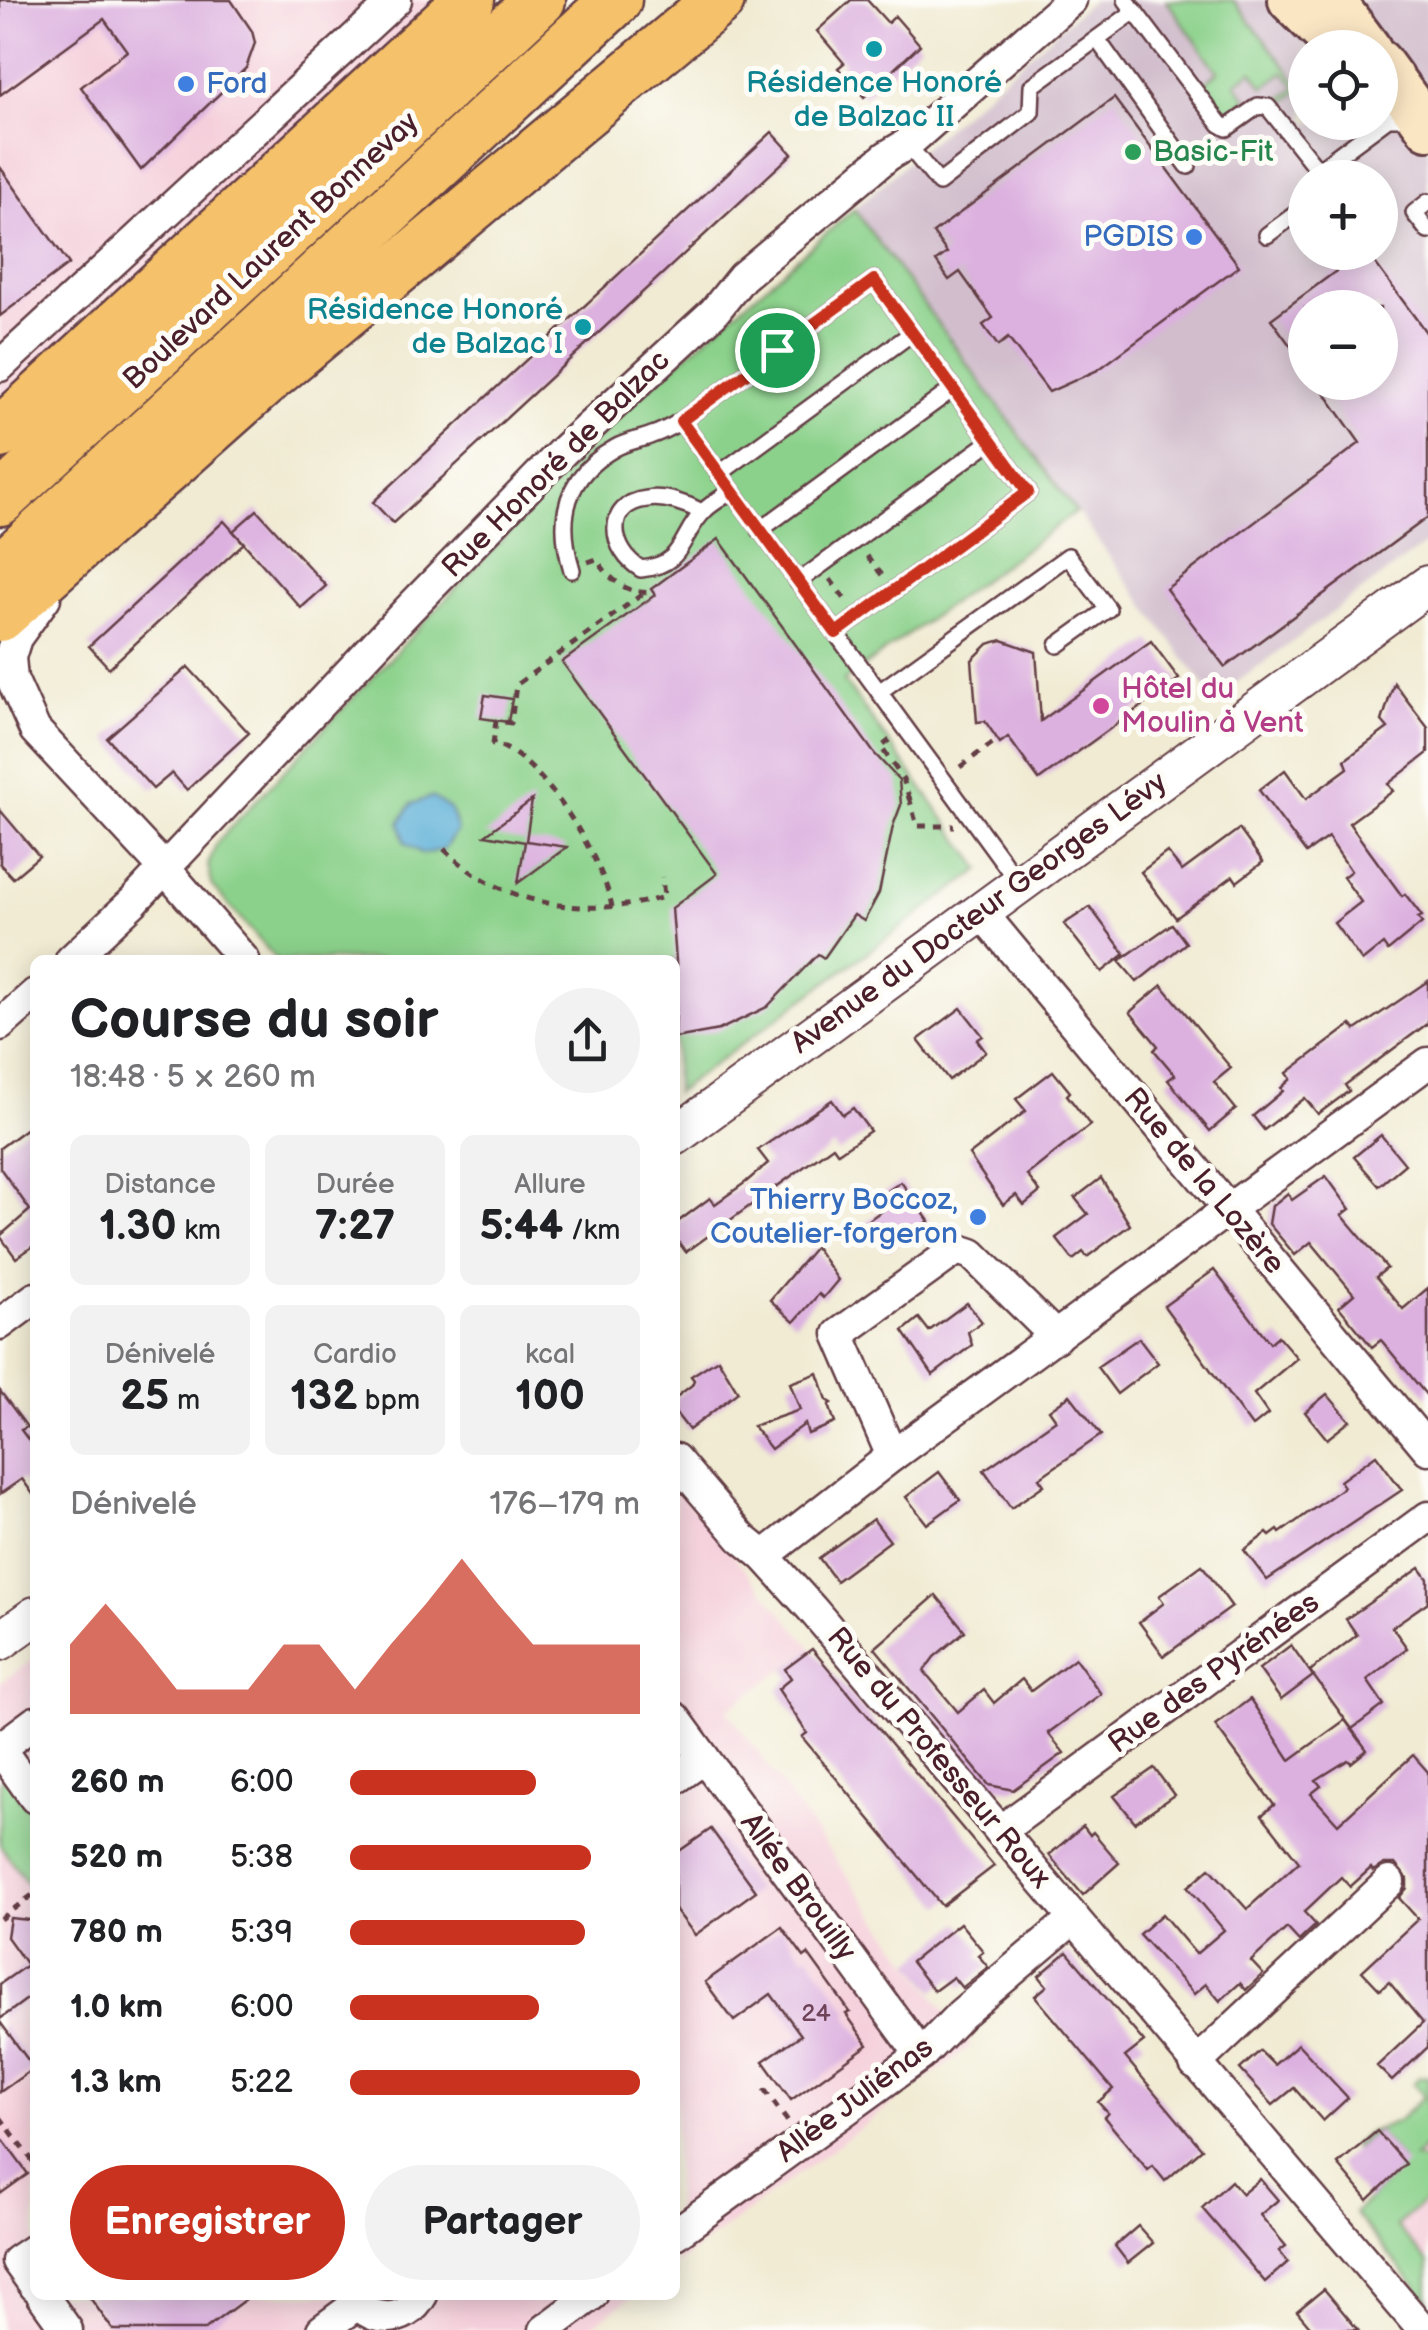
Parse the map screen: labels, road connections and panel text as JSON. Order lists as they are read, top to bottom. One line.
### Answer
{"streets":{"highway":["Boulevard Laurent Bonnevay"],"street":["Rue Honoré de Balzac","Avenue du Docteur Georges Lévy","Rue de la Lozère","Rue des Pyrénées","Rue du Professeur Roux","Allée Brouilly","Allée Juliénas"]},"crossings":[["Avenue du Docteur Georges Lévy","Rue de la Lozère"],["Rue des Pyrénées","Rue du Professeur Roux"],["Rue du Professeur Roux","Allée Juliénas"],["Allée Brouilly","Allée Juliénas"]],"places":["Résidence Honoré de Balzac II","Ford","Basic-Fit","PGDIS","Résidence Honoré de Balzac I","Hôtel du Moulin à Vent","Thierry Boccoz, Coutelier-forgeron"],"house_numbers":["24"],"page":{"map_buttons":["+","−"],"heading":["Course du soir","18:48 · 5 × 260 m"],"stats":[["Distance","1.30 km"],["Durée","7:27"],["Allure","5:44 /km"],["Dénivelé","25 m"],["Cardio","132 bpm"],["kcal","100"]],"chart":["Dénivelé","176–179 m"],"list":[{"name":"260 m","note":"6:00"},{"name":"520 m","note":"5:38"},{"name":"780 m","note":"5:39"},{"name":"1.0 km","note":"6:00"},{"name":"1.3 km","note":"5:22"}],"buttons":["Enregistrer","Partager"]}}
